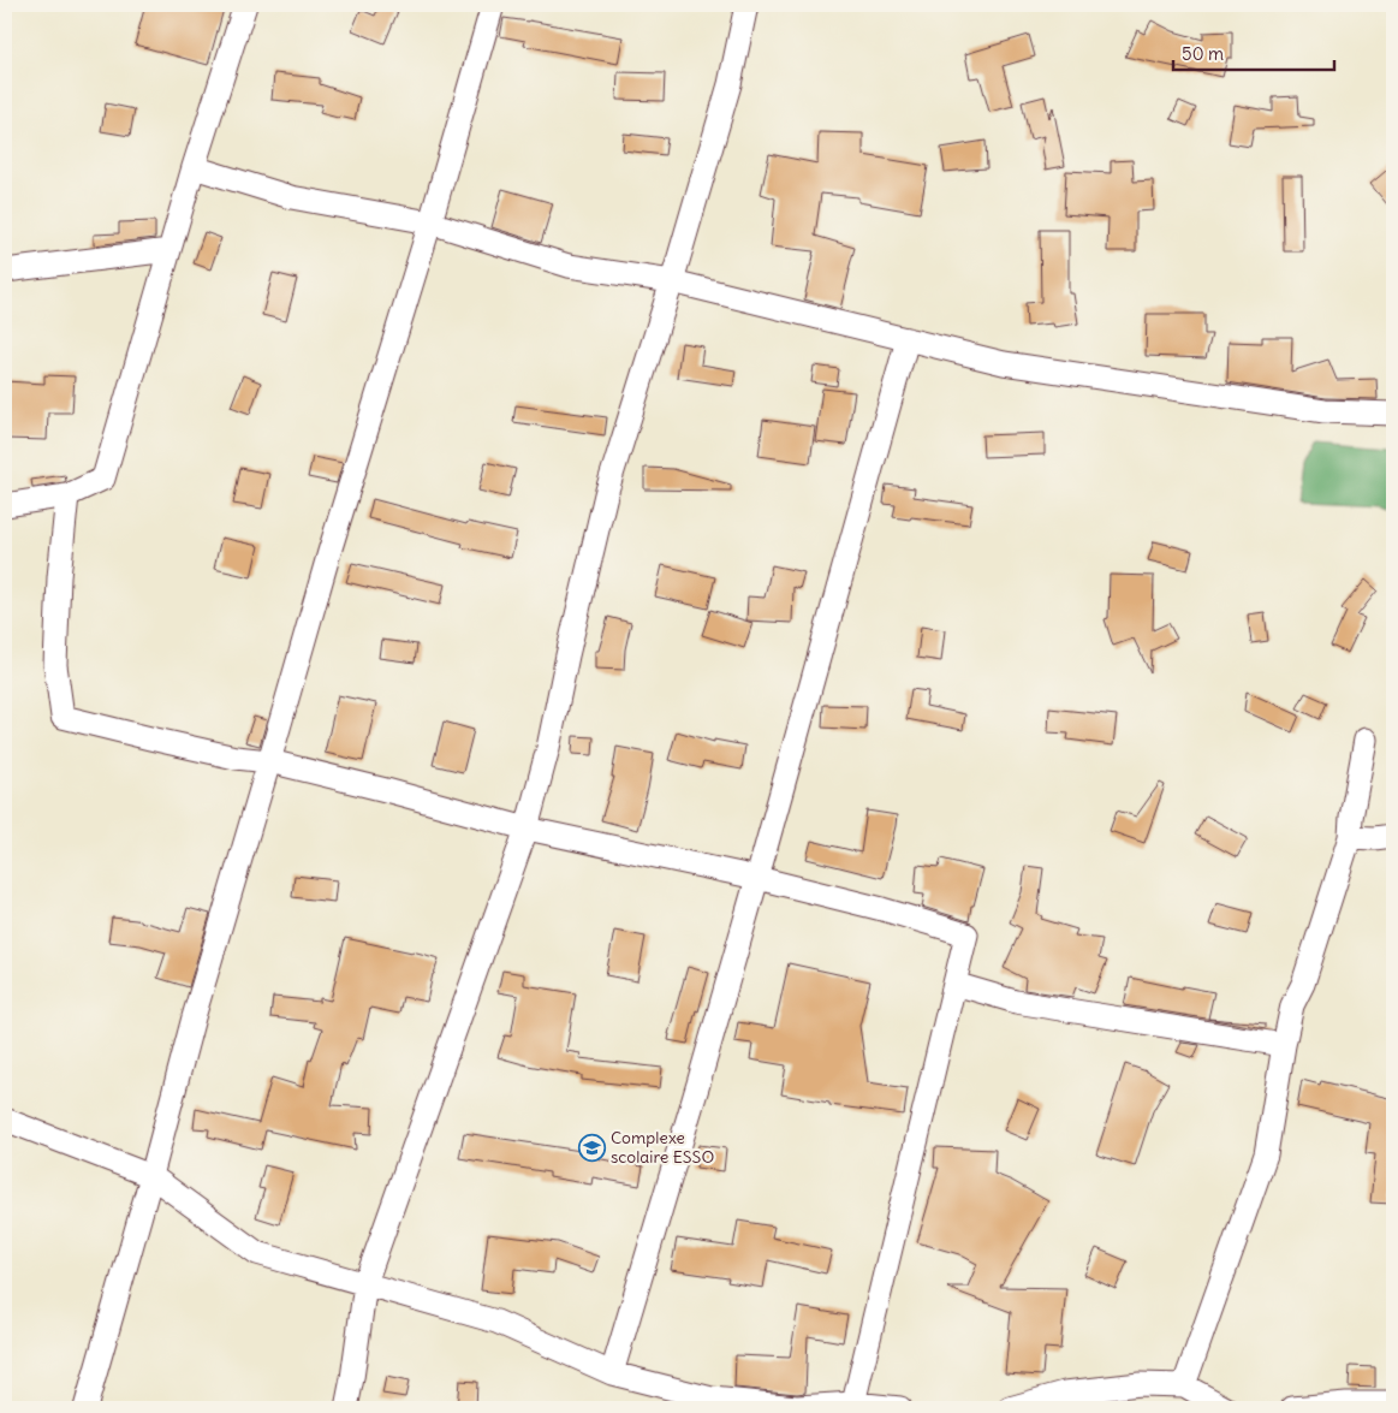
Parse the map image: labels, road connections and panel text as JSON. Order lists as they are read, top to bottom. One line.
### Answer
{"places":{"school or university":["Complexe scolaire ESSO"]},"scale_bar":"50 m"}
